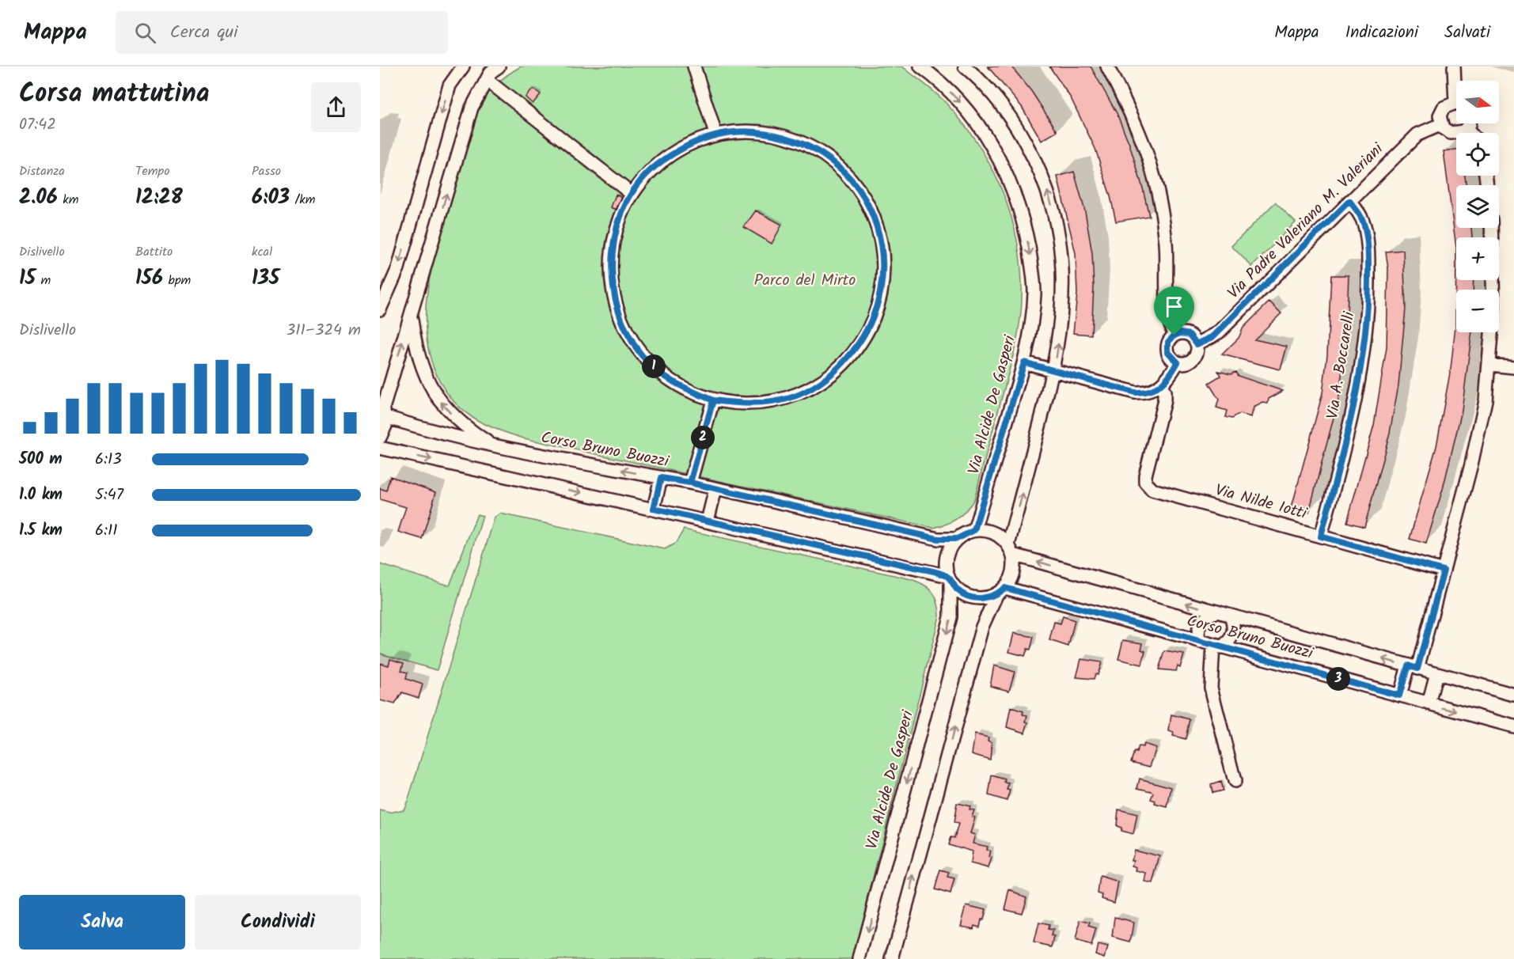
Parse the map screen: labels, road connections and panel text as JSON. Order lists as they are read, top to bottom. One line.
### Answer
{"streets":{"street":["Via Padre Valeriano M. Valeriani","Via A. Boccarelli","Via Alcide De Gasperi","Corso Bruno Buozzi","Via Nilde Iotti"]},"crossings":[["Via Padre Valeriano M. Valeriani","Via A. Boccarelli"],["Via A. Boccarelli","Via Nilde Iotti"],["Via Alcide De Gasperi","Corso Bruno Buozzi"]],"parks":["Parco del Mirto"],"north":"right","page":{"header":"Mappa","search":"Cerca qui","nav":["Mappa","Indicazioni","Salvati"],"heading":["Corsa mattutina","07:42"],"map_buttons":["+","−"],"stats":[["Distanza","2.06 km"],["Tempo","12:28"],["Passo","6:03 /km"],["Dislivello","15 m"],["Battito","156 bpm"],["kcal","135"]],"chart":["Dislivello","311–324 m"],"pins":["1","2","3"],"list":[{"name":"500 m","note":"6:13"},{"name":"1.0 km","note":"5:47"},{"name":"1.5 km","note":"6:11"}],"buttons":["Salva","Condividi"]}}
